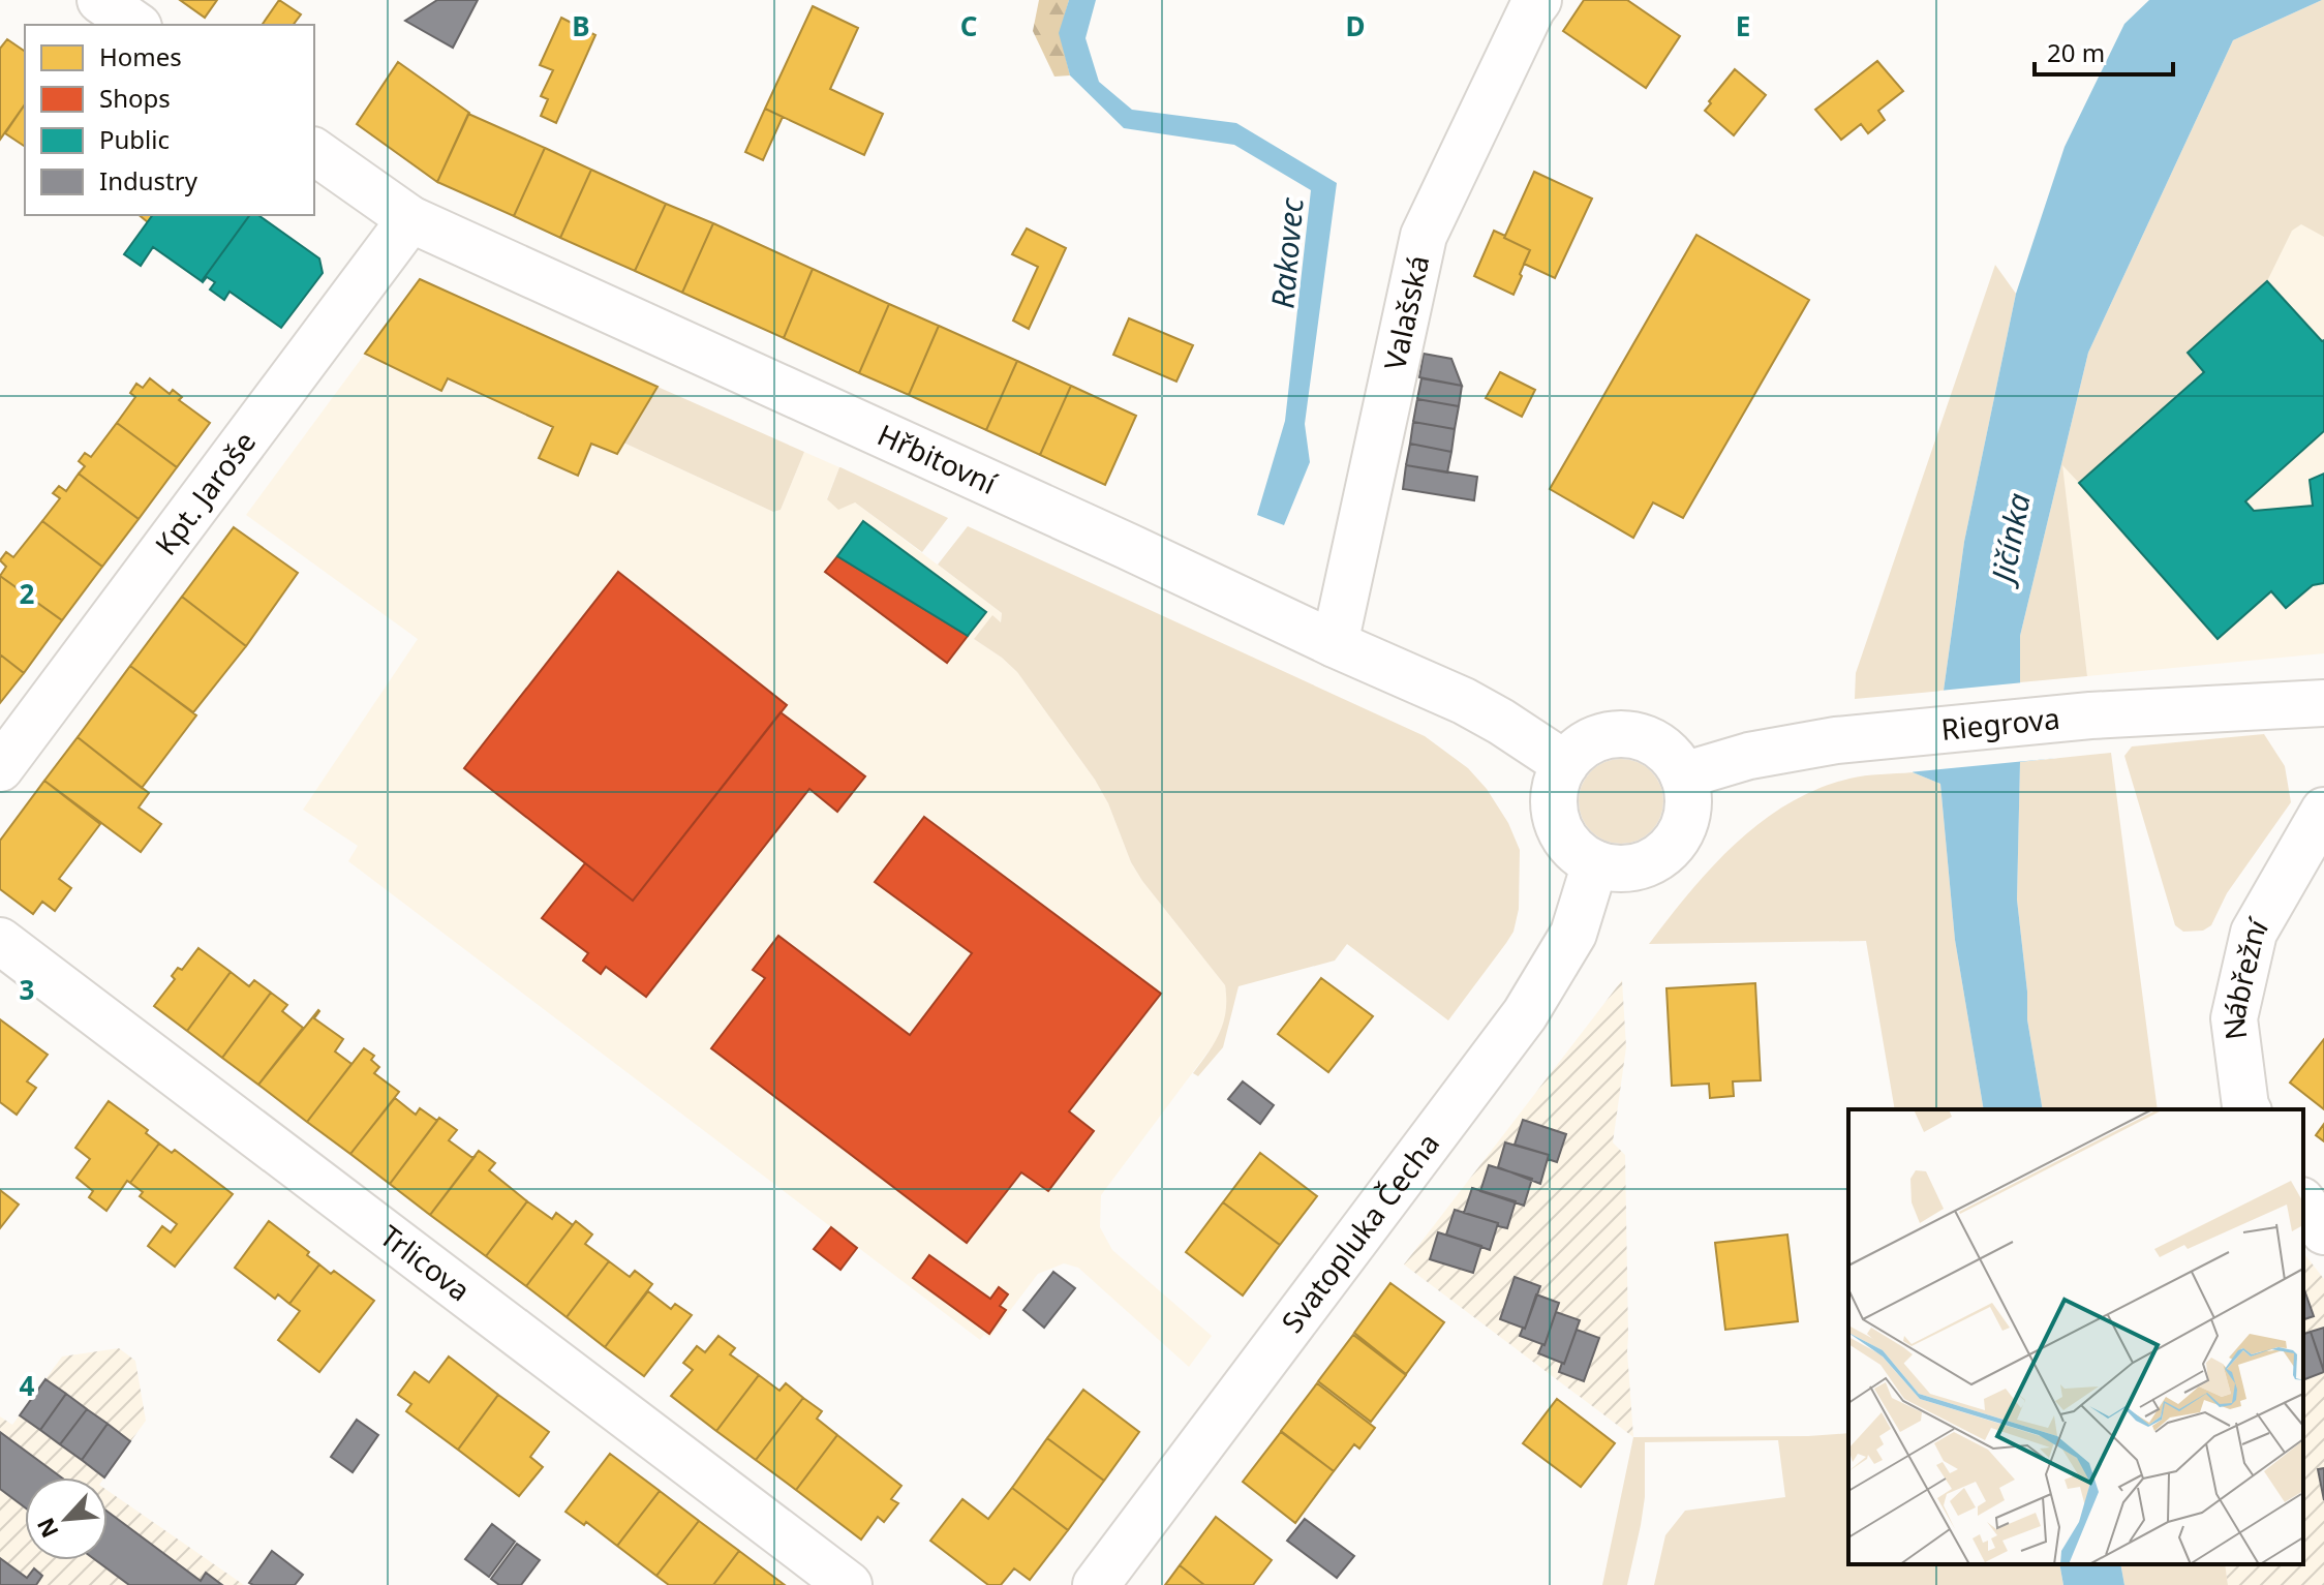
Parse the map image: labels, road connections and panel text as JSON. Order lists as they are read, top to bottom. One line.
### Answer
{"streets":{"street":["Valašská","Hřbitovní","Kpt. Jaroše","Riegrova","Nábřežní","Svatopluka Čecha","Trlicova"]},"crossings":[["Valašská","Hřbitovní"],["Hřbitovní","Kpt. Jaroše"],["Hřbitovní","Riegrova"],["Hřbitovní","Svatopluka Čecha"],["Riegrova","Svatopluka Čecha"]],"water":["Rakovec","Jičínka"],"legend":["Homes","Shops","Public","Industry"],"scale_bar":"20 m","north":"bottom left","grid":{"columns":["B","C","D","E"],"rows":["2","3","4"]}}
